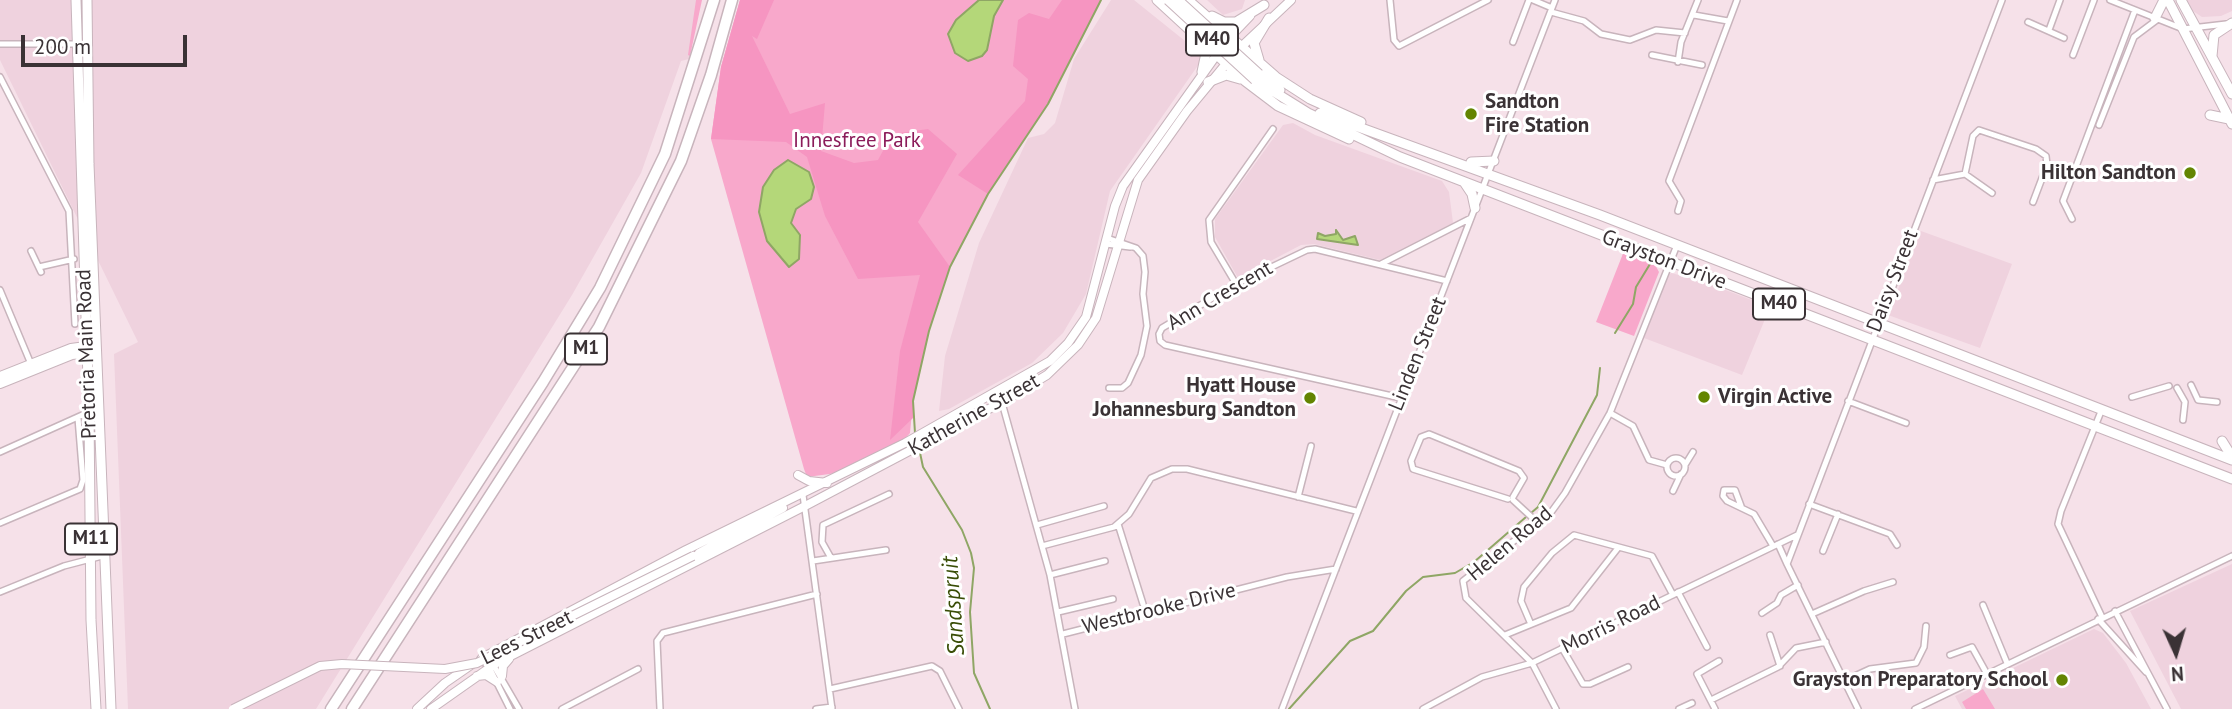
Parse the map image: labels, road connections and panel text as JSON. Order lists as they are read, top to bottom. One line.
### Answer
{"streets":{"highway":["M1"],"main road":["M40","Grayston Drive","Pretoria Main Road","Katherine Street","M11","Lees Street"],"street":["Daisy Street","Ann Crescent","Linden Street","Helen Road","Westbrooke Drive","Morris Road"]},"crossings":[["Grayston Drive","Daisy Street"],["Grayston Drive","Linden Street"],["Grayston Drive","Helen Road"],["Daisy Street","Morris Road"],["Ann Crescent","Linden Street"],["Linden Street","Westbrooke Drive"],["Katherine Street","Westbrooke Drive"],["Katherine Street","Lees Street"],["Helen Road","Morris Road"]],"water":["Sandspruit"],"parks":["Innesfree Park"],"places":["Sandton Fire Station","Hilton Sandton","Virgin Active","Hyatt House Johannesburg Sandton","Grayston Preparatory School"],"scale_bar":"200 m","north":"bottom"}
